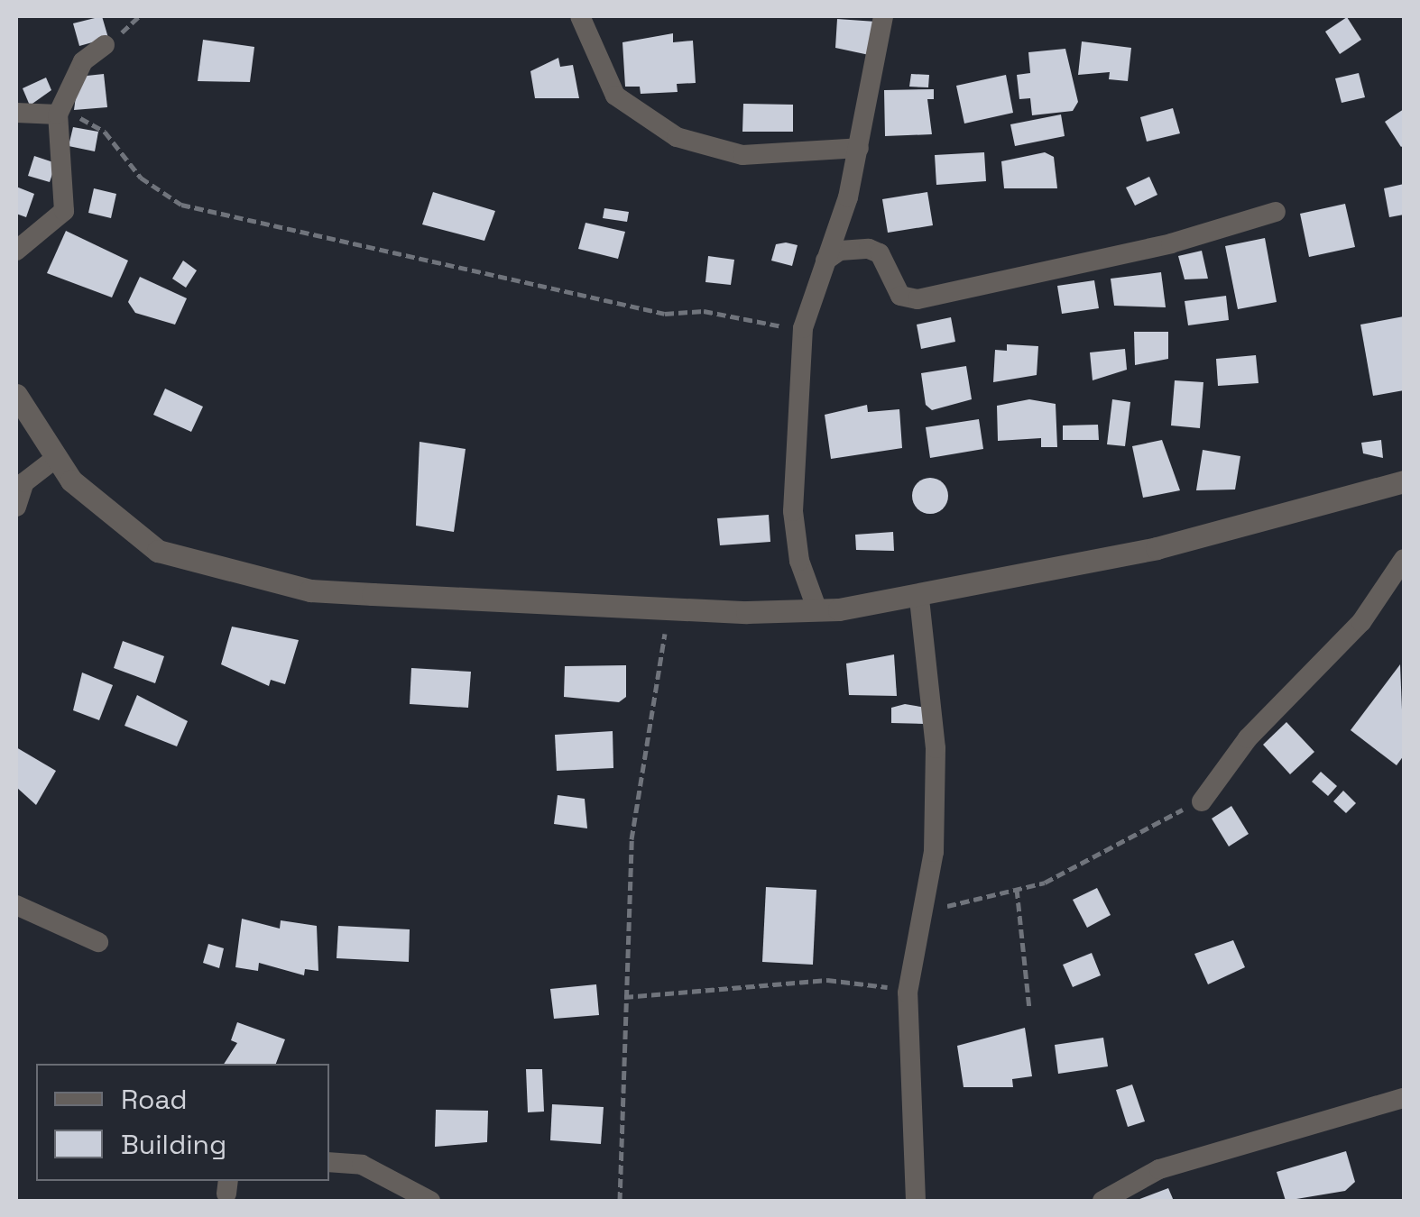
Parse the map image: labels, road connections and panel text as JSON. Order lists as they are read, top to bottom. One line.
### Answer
{"legend":["Road","Building"]}
